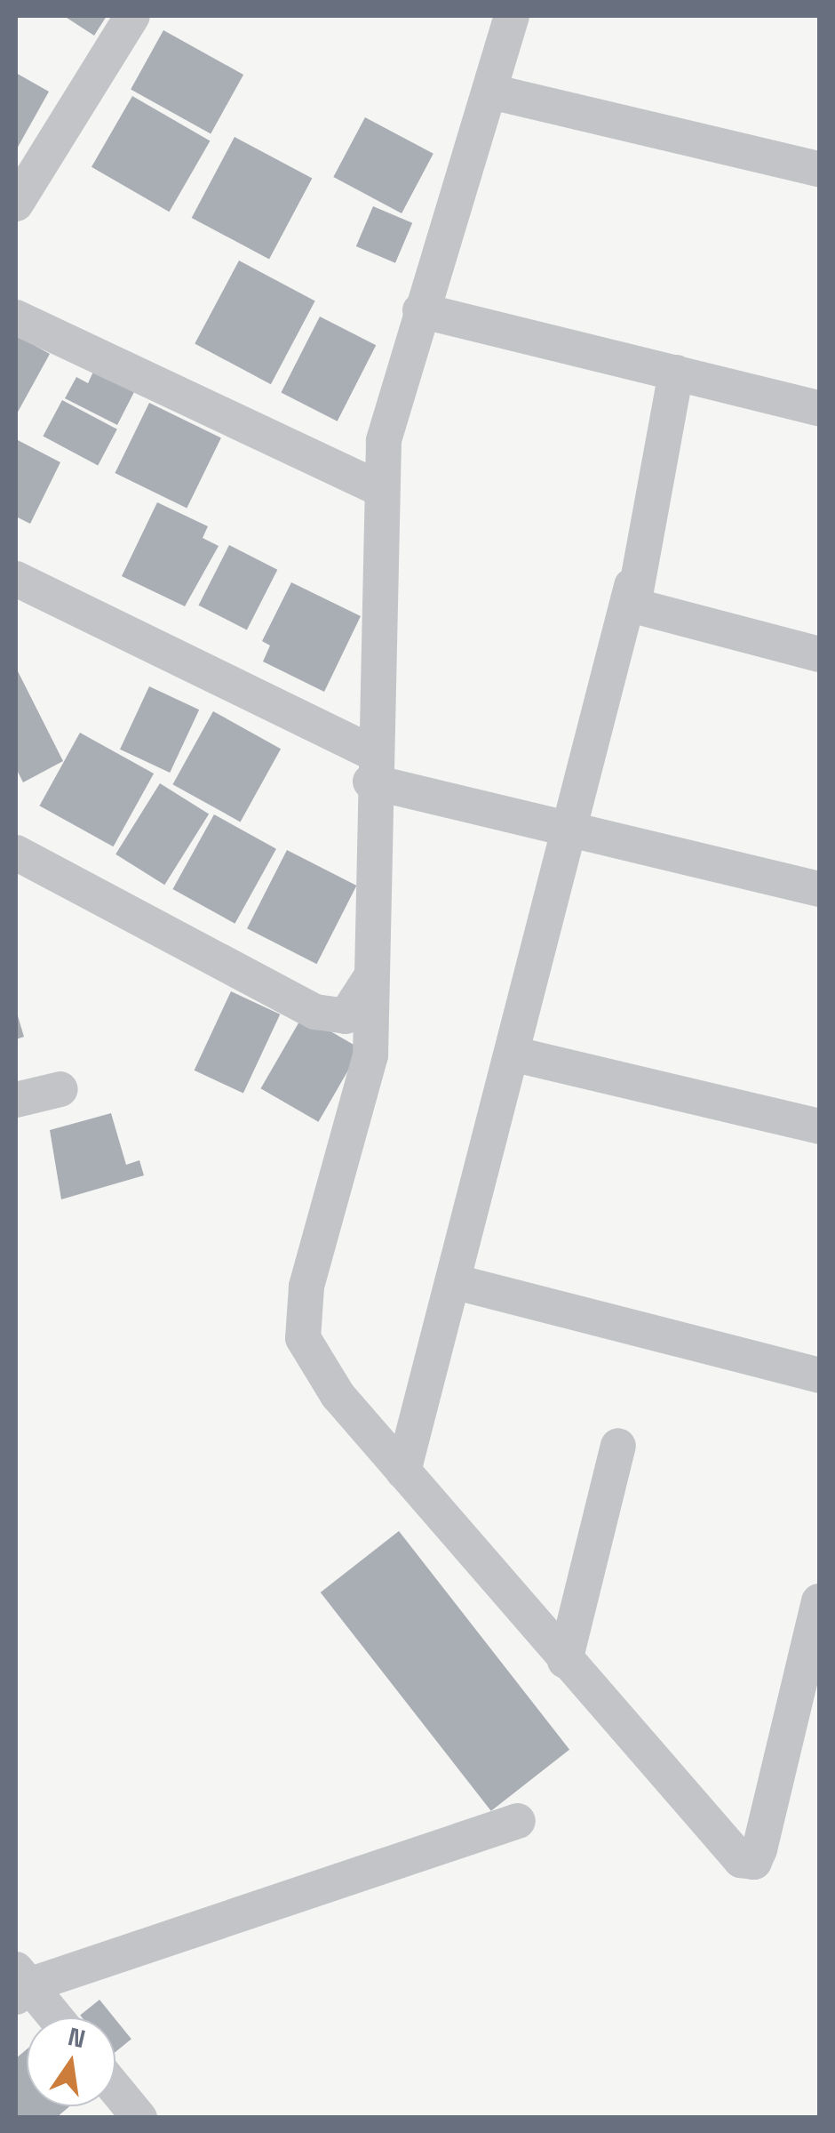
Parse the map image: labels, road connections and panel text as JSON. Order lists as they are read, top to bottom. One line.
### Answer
{"north":"top"}
